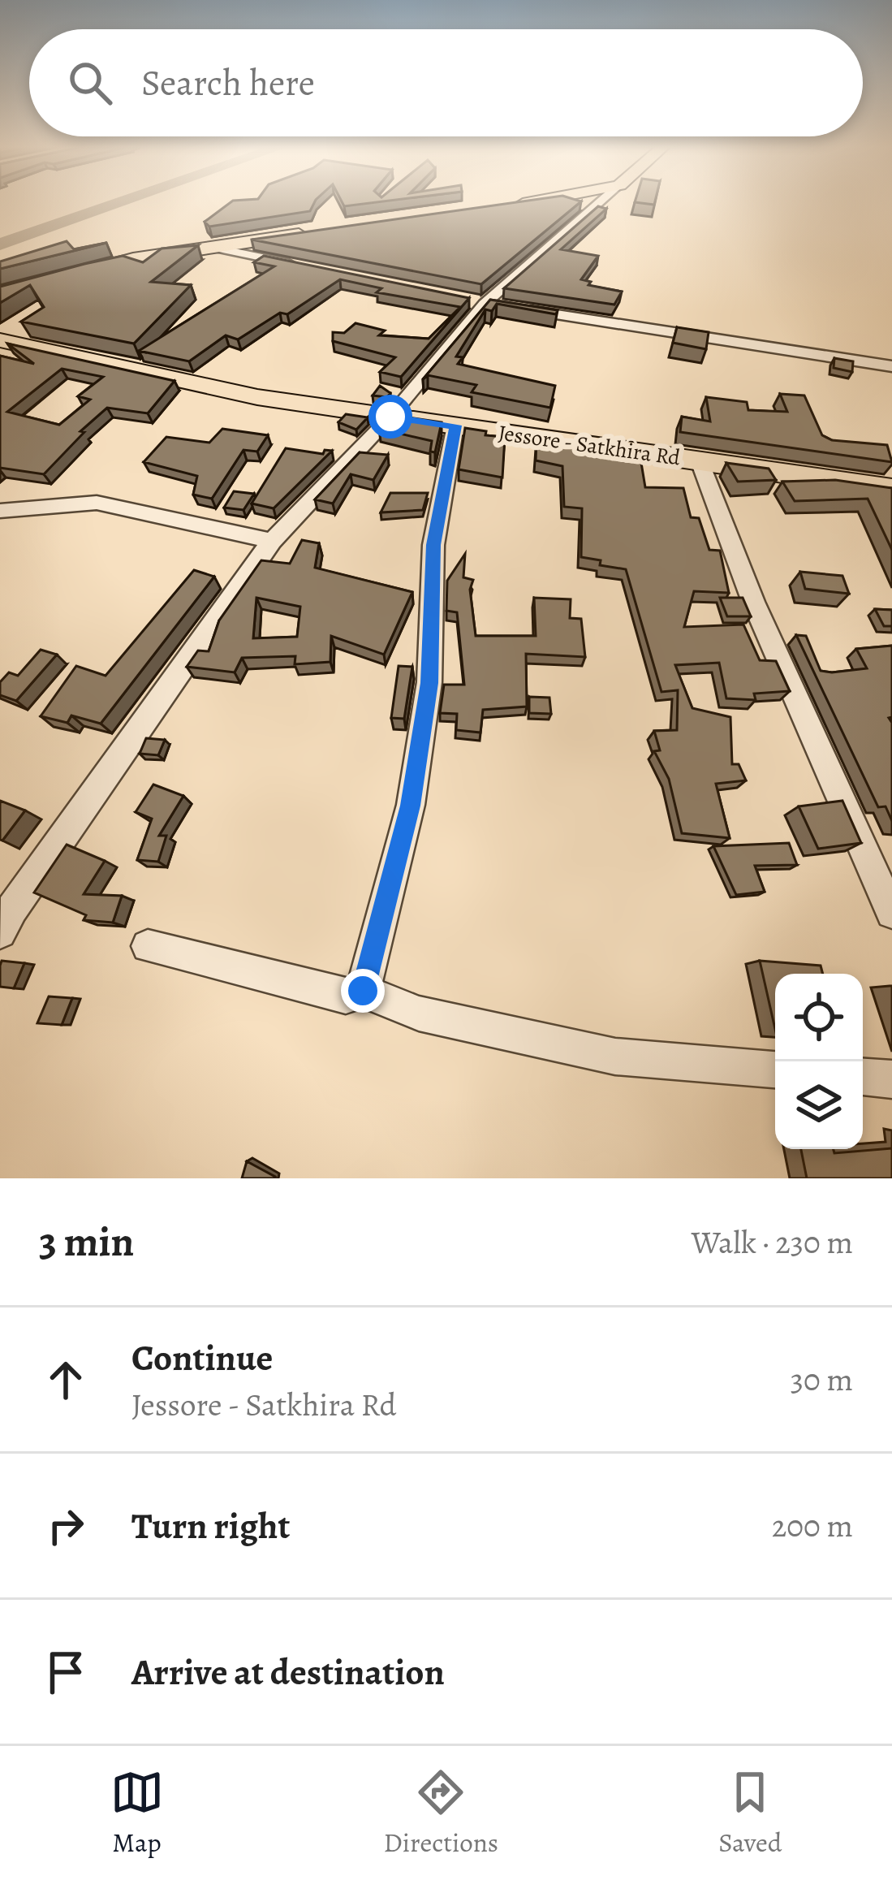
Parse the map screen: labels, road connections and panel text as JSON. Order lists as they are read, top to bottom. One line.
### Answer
{"streets":{"main road":["Jessore - Satkhira Rd"]},"page":{"search":"Search here","heading":["3 min","Walk · 230 m"],"list":[["Continue","Jessore - Satkhira Rd","30 m"],["Turn right","200 m"],"Arrive at destination"],"nav":["Map","Directions","Saved"]}}
